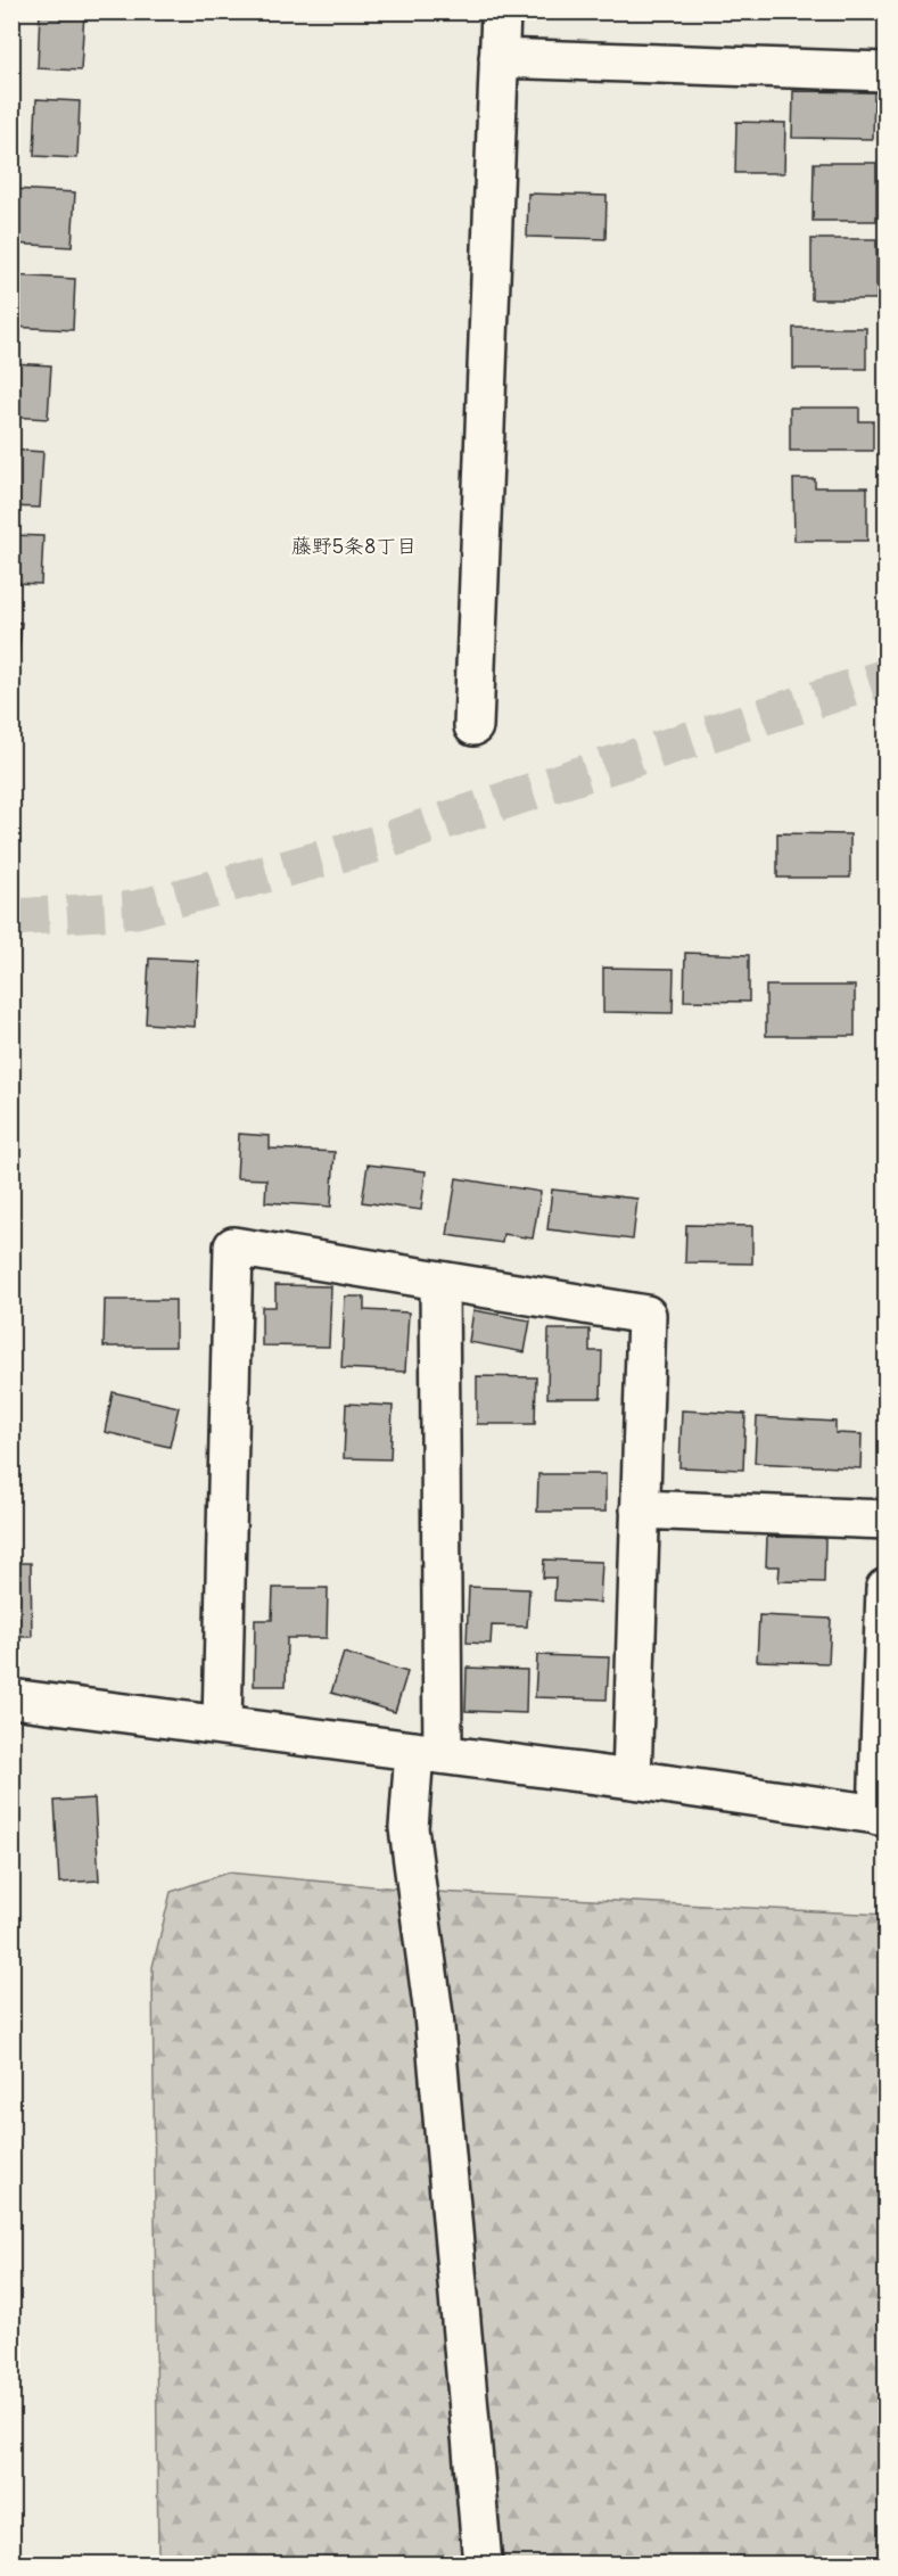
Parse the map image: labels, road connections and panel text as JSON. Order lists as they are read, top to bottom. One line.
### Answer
{"districts":["藤野5条8丁目"]}
